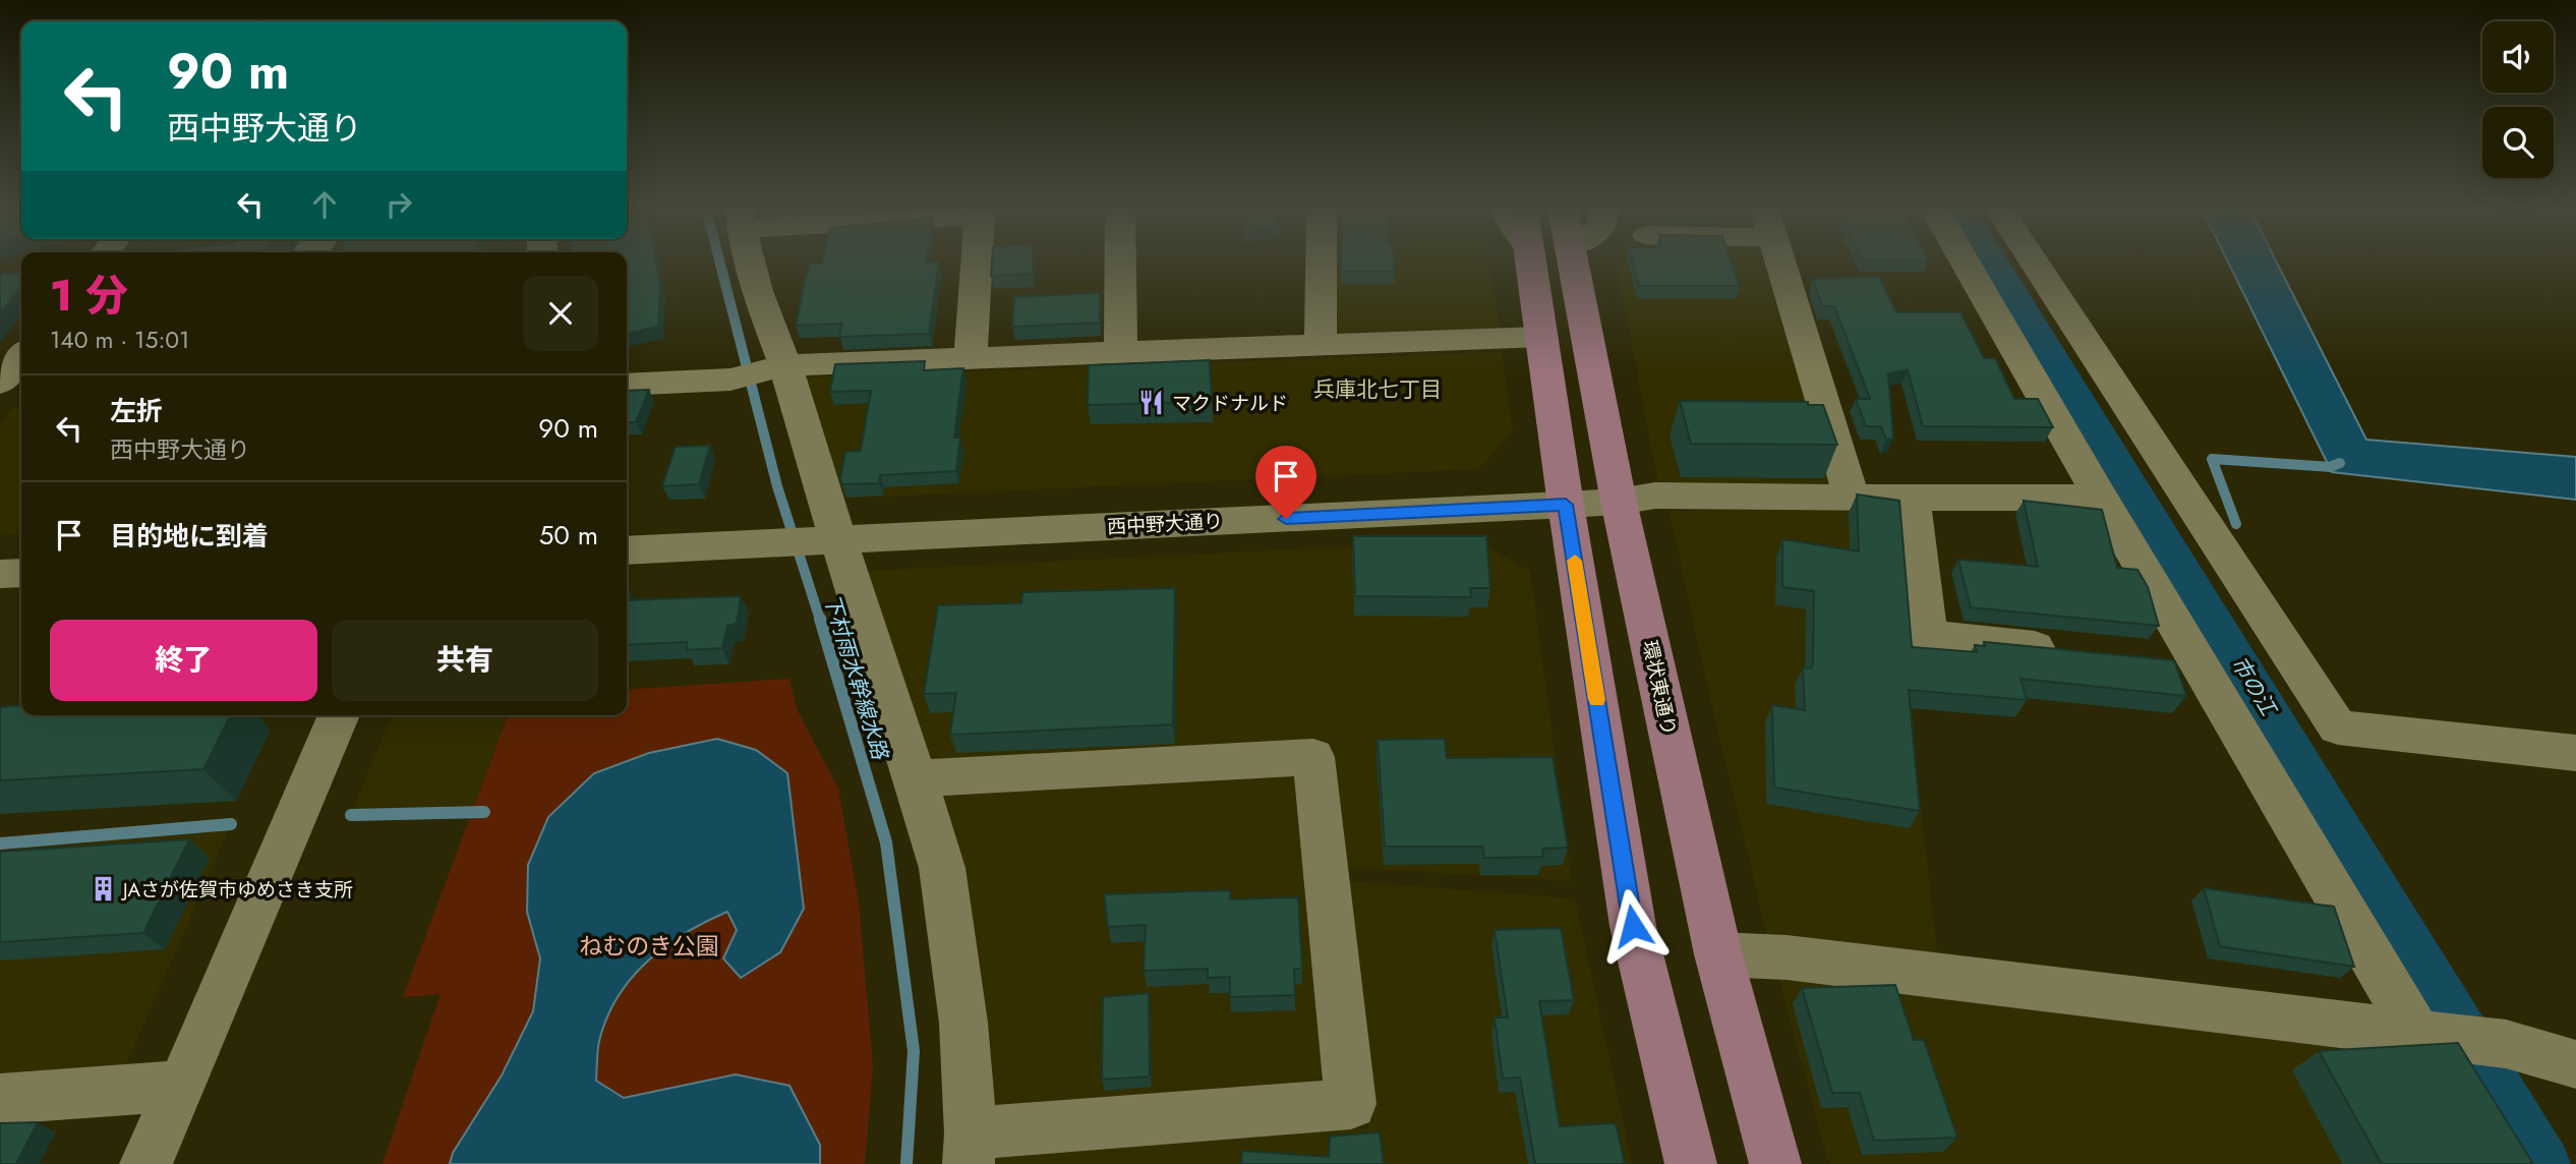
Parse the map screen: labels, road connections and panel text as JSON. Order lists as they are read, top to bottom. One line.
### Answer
{"streets":{"main road":["環状東通り"],"street":["西中野大通り"]},"crossings":[["西中野大通り","環状東通り"]],"districts":["兵庫北七丁目"],"water":["下村雨水幹線水路","市の江"],"parks":["ねむのき公園"],"places":{"restaurant":["マクドナルド"],"building":["JAさが佐賀市ゆめさき支所"]},"page":{"turn":["90 m","西中野大通り"],"heading":["1 分","140 m · 15:01"],"list":[{"name":"左折","note":"西中野大通り","value":"90 m"},{"name":"目的地に到着","value":"50 m"}],"buttons":["終了","共有"]}}
